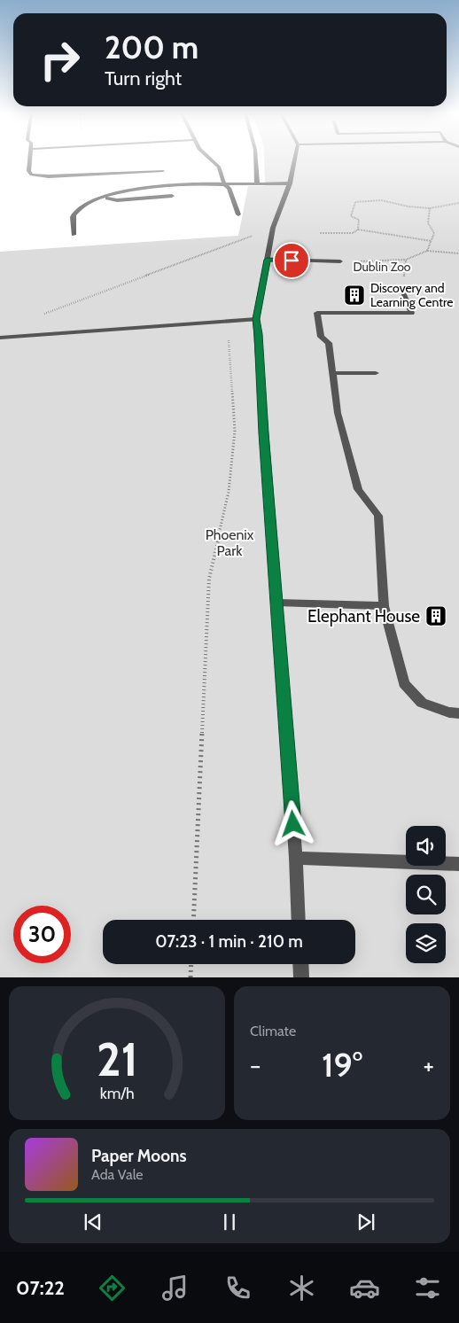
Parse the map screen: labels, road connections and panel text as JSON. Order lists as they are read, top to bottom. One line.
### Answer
{"parks":["Dublin Zoo","Phoenix Park"],"places":{"building":["Discovery and Learning Centre","Elephant House"]},"page":{"turn":["200 m","Turn right"],"limit":"30","trip":"07:23 · 1 min · 210 m","tile":"Climate","heat":["−","19°","+"],"song":["Paper Moons","Ada Vale"],"tabs":"07:22","gauge":["21","km/h"]}}
